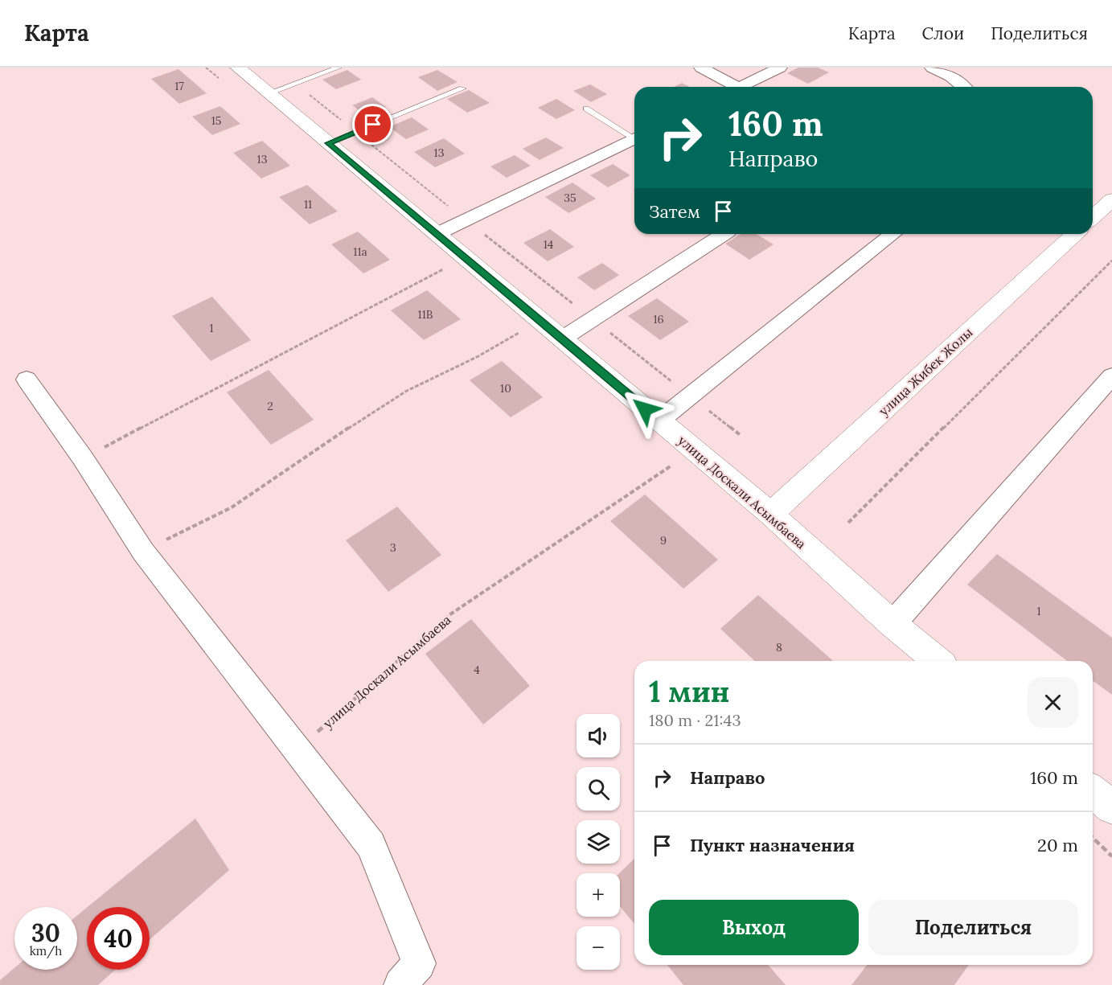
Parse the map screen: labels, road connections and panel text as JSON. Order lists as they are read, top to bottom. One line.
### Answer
{"streets":{"street":["улица Жибек Жолы","улица Доскали Асымбаева"]},"crossings":[["улица Жибек Жолы","улица Доскали Асымбаева"]],"house_numbers":["17","15","13","13","35","11","14","11а","11В","16","1","10","2","9","3","1","8","4"],"page":{"header":"Карта","nav":["Карта","Слои","Поделиться"],"turn":["160 m","Направо"],"then":"Затем","heading":["1 мин","180 m · 21:43"],"map_buttons":["+","−"],"list":[{"name":"Направо","value":"160 m"},{"name":"Пункт назначения","value":"20 m"}],"buttons":["Выход","Поделиться"],"speed":"30 km/h","limit":"40"}}
